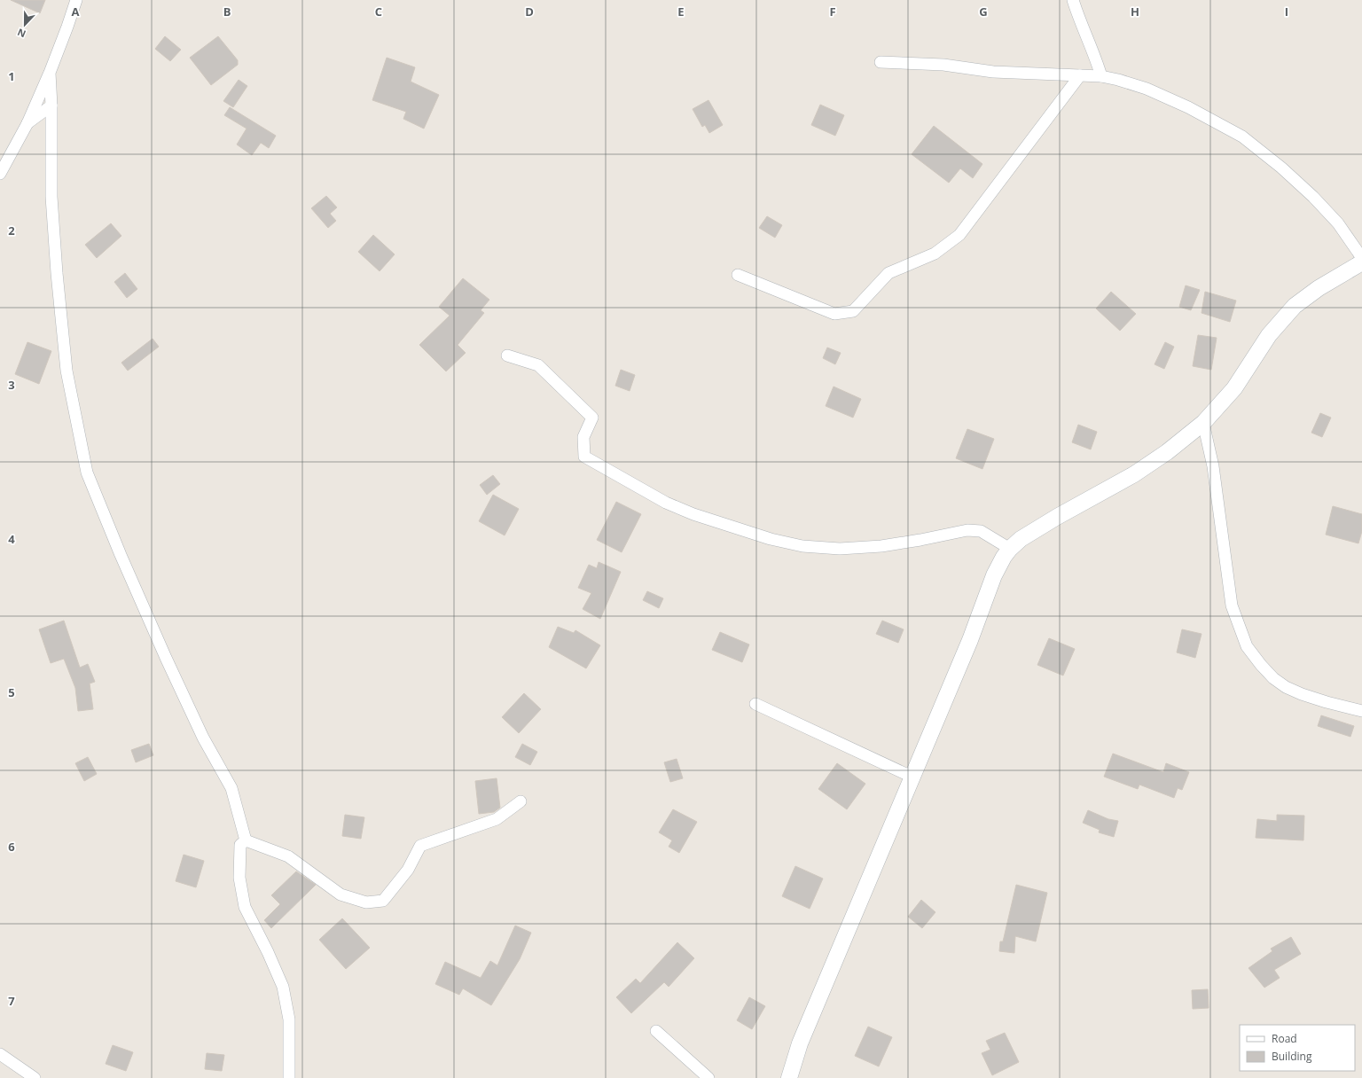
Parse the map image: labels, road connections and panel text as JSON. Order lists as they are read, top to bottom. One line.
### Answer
{"legend":["Road","Building"],"north":"bottom","grid":{"columns":["A","B","C","D","E","F","G","H","I"],"rows":["1","2","3","4","5","6","7"]}}
